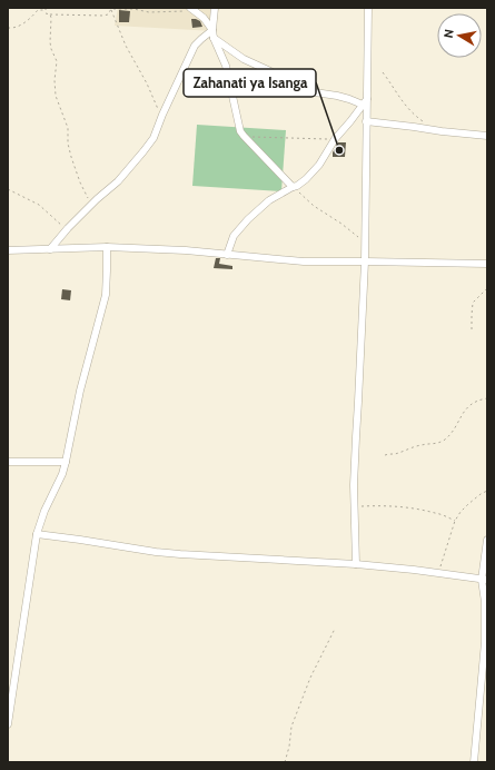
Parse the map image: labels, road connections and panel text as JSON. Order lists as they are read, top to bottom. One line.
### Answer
{"places":["Zahanati ya Isanga"],"north":"left"}
